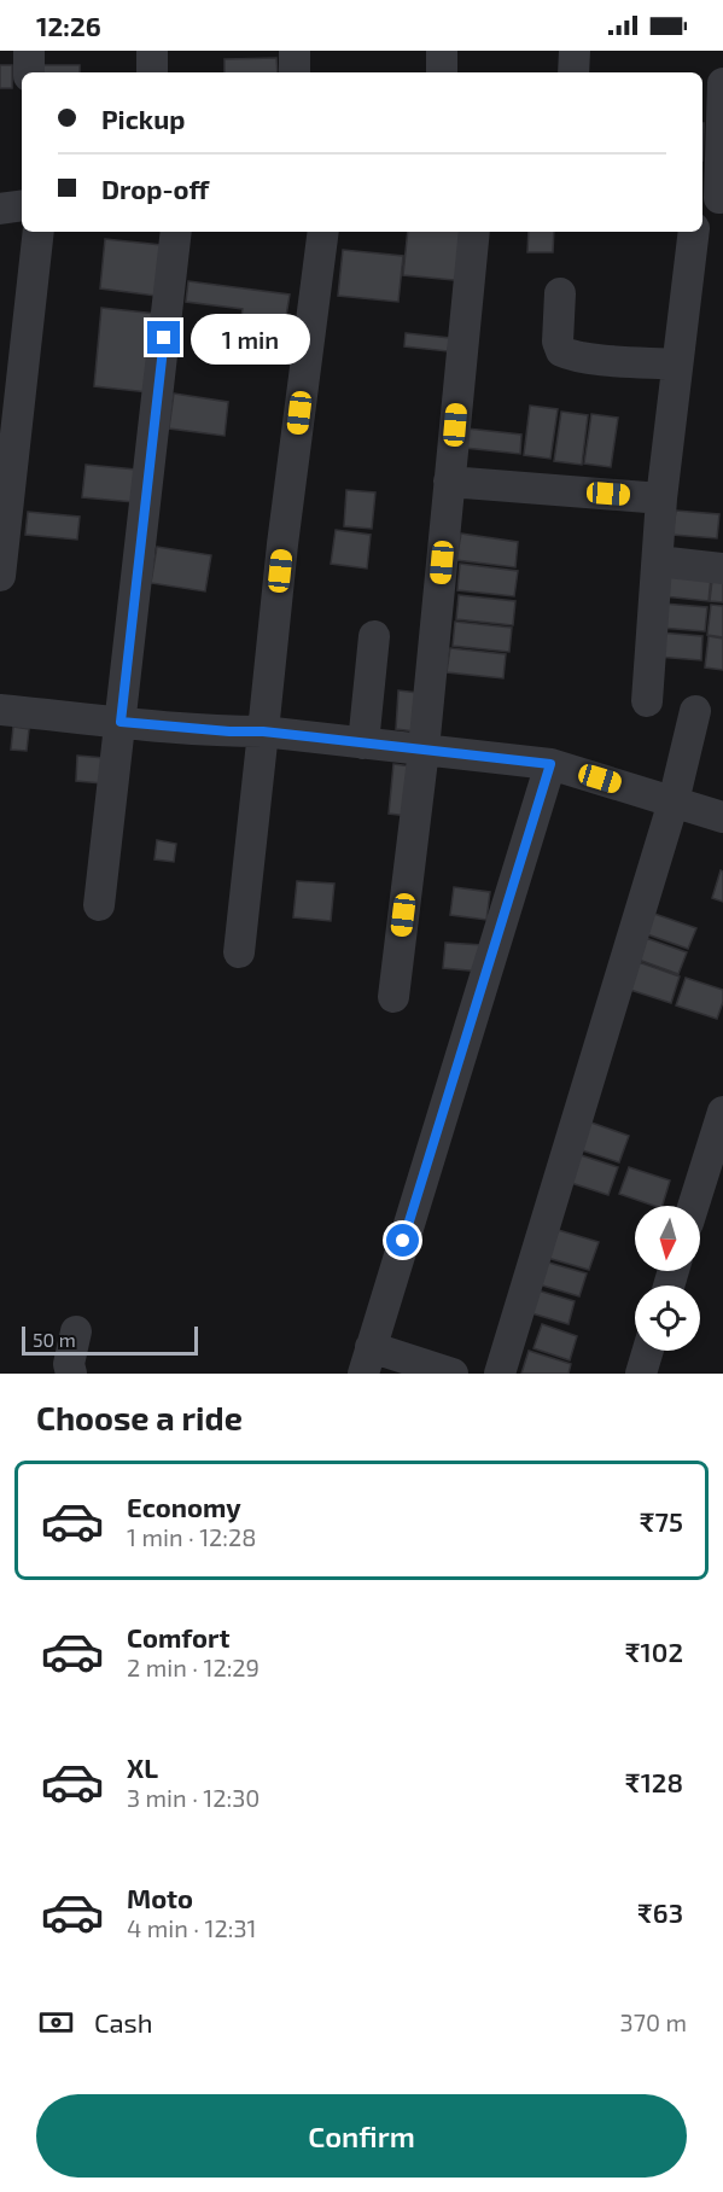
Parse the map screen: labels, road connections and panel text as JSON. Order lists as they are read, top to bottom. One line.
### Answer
{"scale_bar":"50 m","north":"bottom","page":{"status":"12:26","banner":["Pickup","Drop-off"],"bubble":"1 min","scale":"50 m","heading":"Choose a ride","list":[{"name":"Economy","note":"1 min · 12:28","value":"₹75"},{"name":"Comfort","note":"2 min · 12:29","value":"₹102"},{"name":"XL","note":"3 min · 12:30","value":"₹128"},{"name":"Moto","note":"4 min · 12:31","value":"₹63"}],"pay":["Cash","370 m"],"buttons":"Confirm"}}
